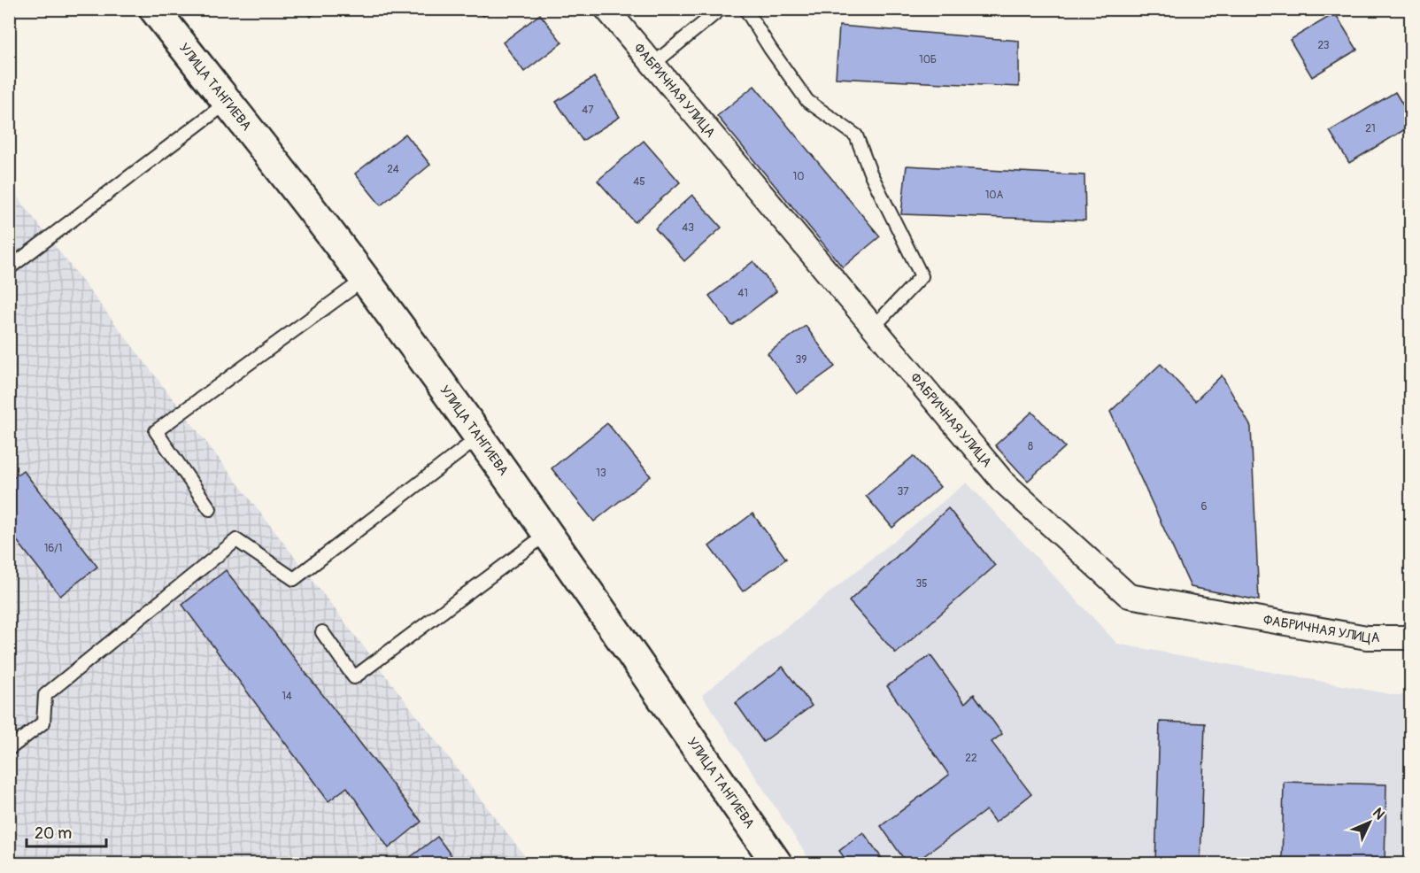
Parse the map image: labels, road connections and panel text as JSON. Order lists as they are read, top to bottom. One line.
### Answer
{"streets":{"main road":["УЛИЦА ТАНГИЕВА"],"street":["ФАБРИЧНАЯ УЛИЦА"]},"house_numbers":["23","10Б","47","21","24","10","45","10А","43","41","39","8","13","37","6","16/1","35","14","22"],"scale_bar":"20 m","north":"top right"}
